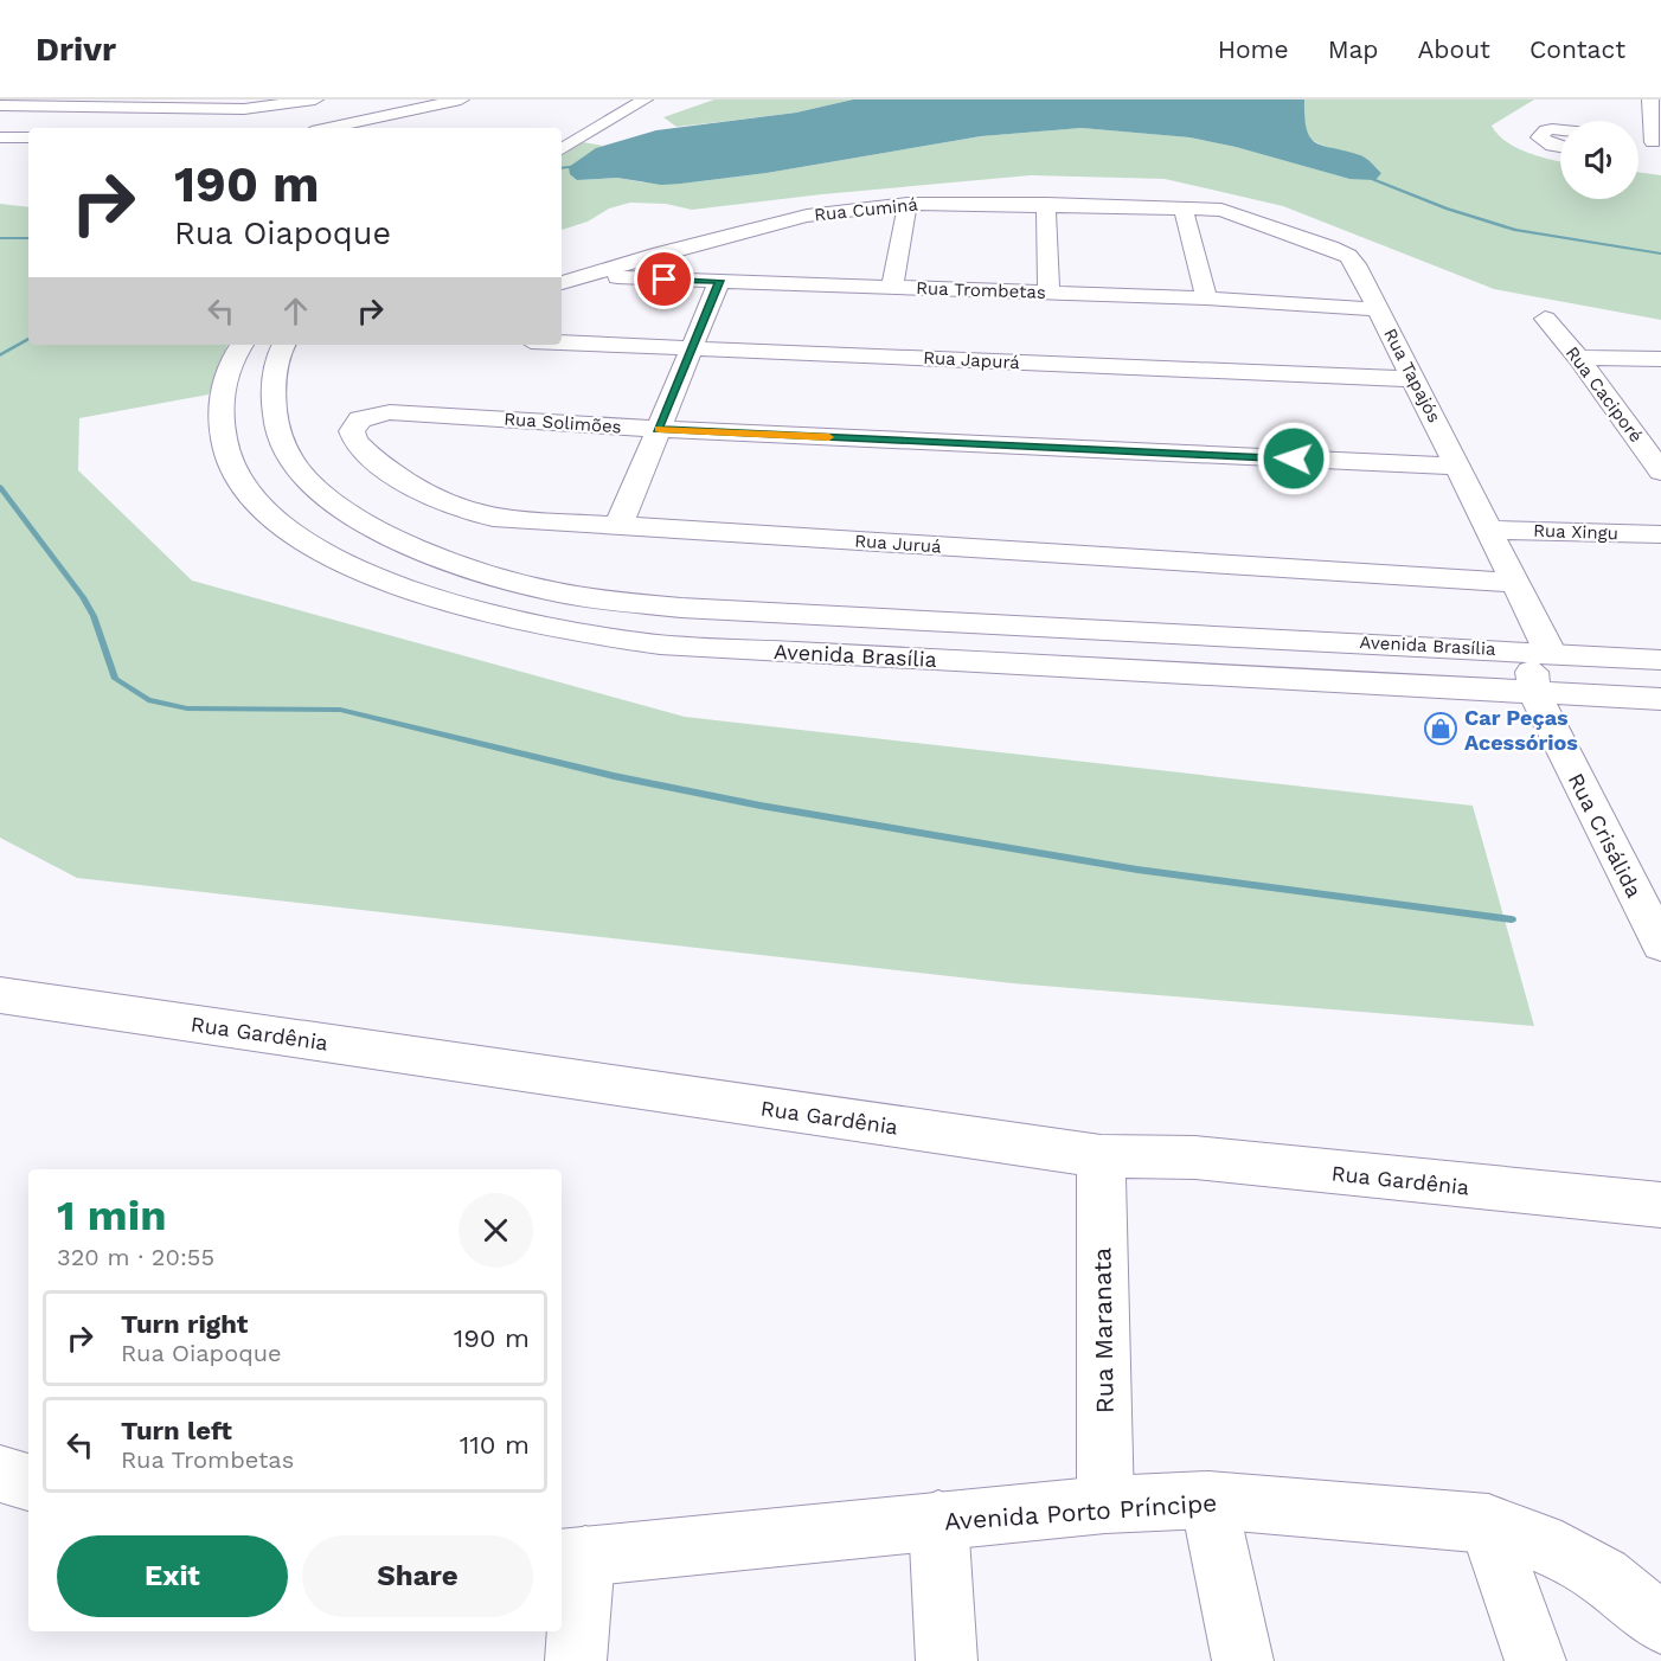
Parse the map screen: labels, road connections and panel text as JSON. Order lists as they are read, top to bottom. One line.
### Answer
{"streets":{"street":["Rua Cuminá","Rua Trombetas","Rua Japurá","Rua Tapajós","Rua Caciporé","Rua Solimões","Rua Xingu","Rua Juruá","Avenida Brasília","Rua Crisálida","Rua Gardênia","Rua Maranata","Avenida Porto Príncipe"]},"crossings":[["Rua Cuminá","Rua Trombetas"],["Rua Cuminá","Rua Tapajós"],["Rua Trombetas","Rua Tapajós"],["Rua Japurá","Rua Tapajós"],["Rua Tapajós","Rua Solimões"],["Rua Tapajós","Rua Xingu"],["Rua Tapajós","Rua Juruá"],["Rua Tapajós","Avenida Brasília"],["Rua Solimões","Rua Juruá"],["Avenida Brasília","Rua Crisálida"],["Rua Gardênia","Rua Maranata"],["Rua Maranata","Avenida Porto Príncipe"]],"places":{"shop":["Car Peças Acessórios"]},"page":{"header":"Drivr","nav":["Home","Map","About","Contact"],"turn":["190 m","Rua Oiapoque"],"heading":["1 min","320 m · 20:55"],"list":[{"name":"Turn right","note":"Rua Oiapoque","value":"190 m"},{"name":"Turn left","note":"Rua Trombetas","value":"110 m"}],"buttons":["Exit","Share"]}}
